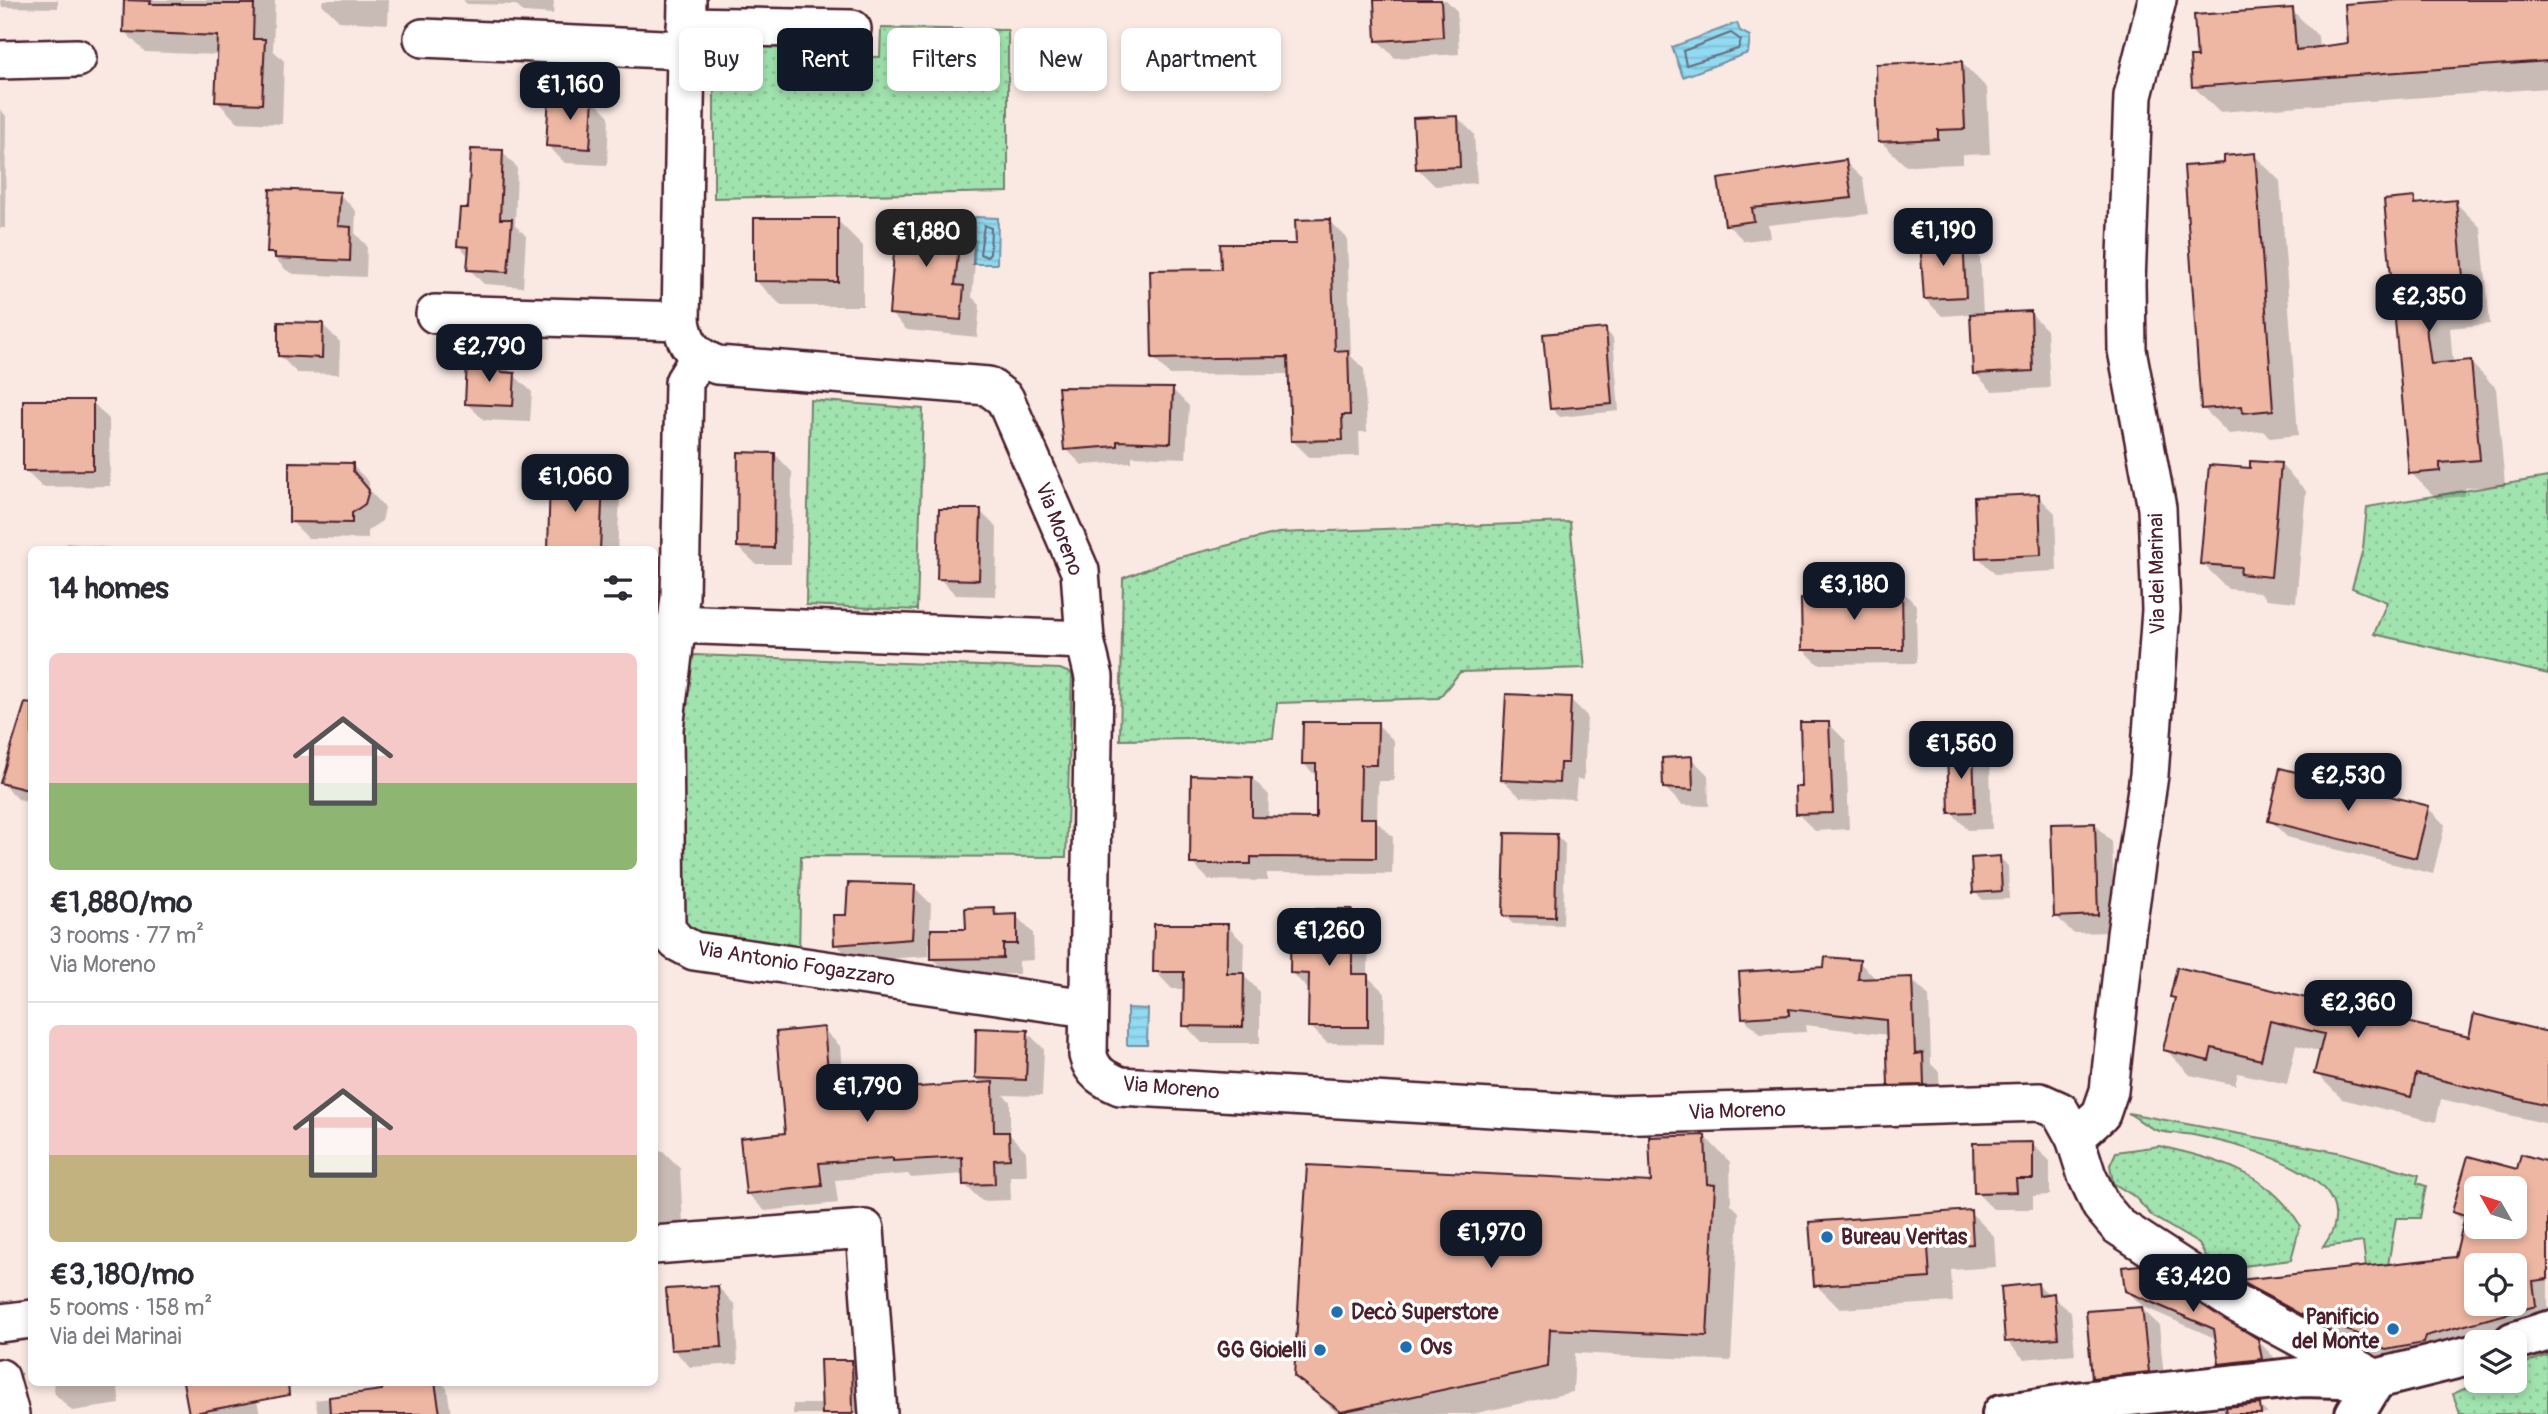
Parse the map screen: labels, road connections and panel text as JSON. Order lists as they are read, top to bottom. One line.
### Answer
{"streets":{"street":["Via Moreno","Via dei Marinai","Via Antonio Fogazzaro"]},"crossings":[["Via Moreno","Via dei Marinai"],["Via Moreno","Via Antonio Fogazzaro"]],"places":["Bureau Veritas","Decò Superstore","Panificio del Monte","Ovs","GG Gioielli"],"north":"top left","page":{"chip":["Buy","Rent","Filters","New","Apartment"],"price":["€1,160","€1,190","€1,880","€2,350","€2,790","€1,060","€3,180","€1,560","€2,530","€1,260","€2,360","€1,790","€1,970","€3,420"],"heading":"14 homes","list":[{"name":"€1,880/mo","note":"3 rooms · 77 m² · Via Moreno"},{"name":"€3,180/mo","note":"5 rooms · 158 m² · Via dei Marinai"}]}}
